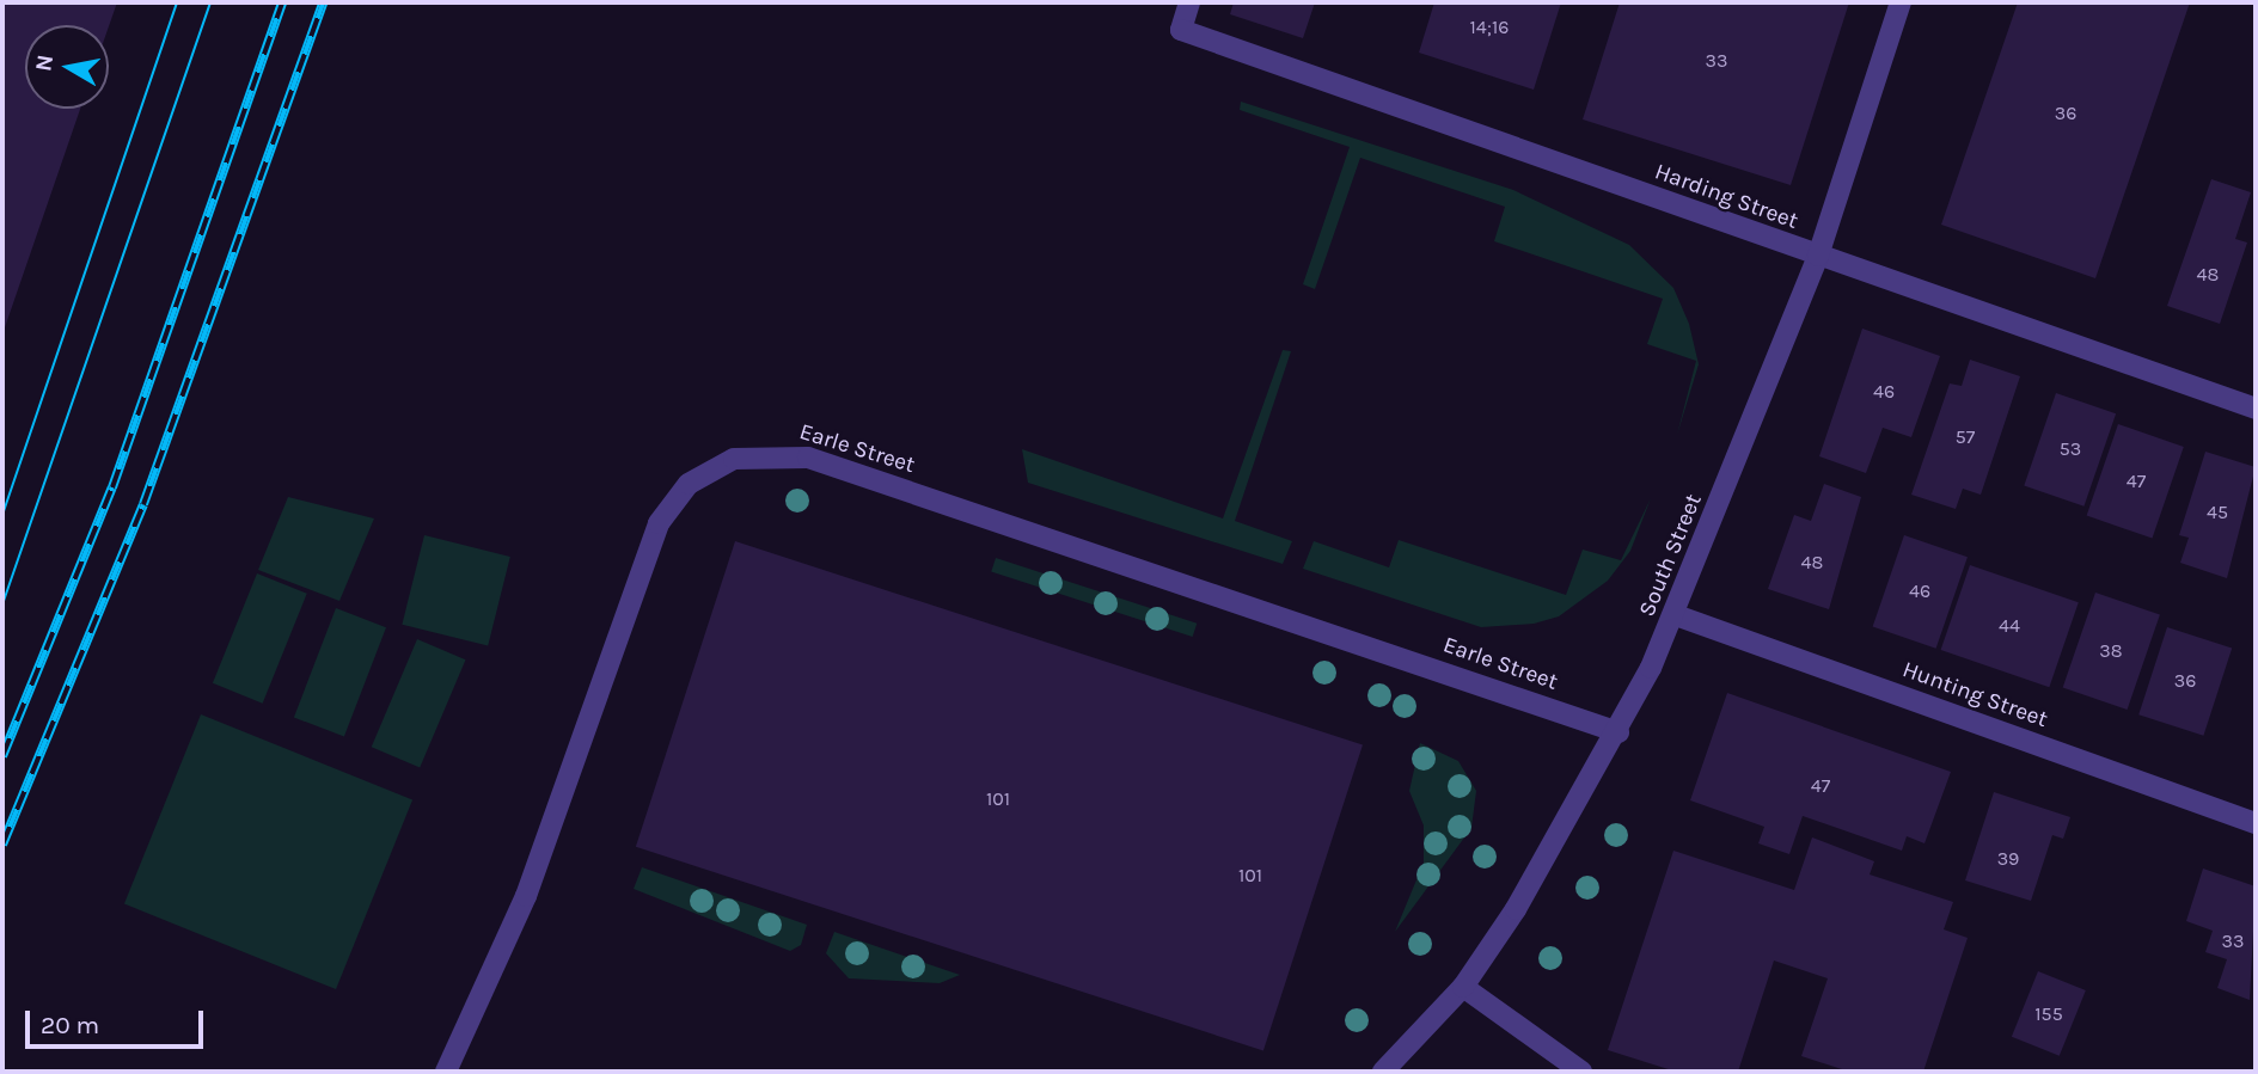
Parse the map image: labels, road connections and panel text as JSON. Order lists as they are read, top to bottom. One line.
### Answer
{"streets":{"street":["Harding Street","Earle Street","South Street","Hunting Street"]},"crossings":[["Harding Street","South Street"],["Earle Street","South Street"],["South Street","Hunting Street"]],"house_numbers":["14;16","33","36","48","46","57","53","47","45","48","46","44","38","36","47","101","39","101","33","155"],"scale_bar":"20 m","north":"left"}
